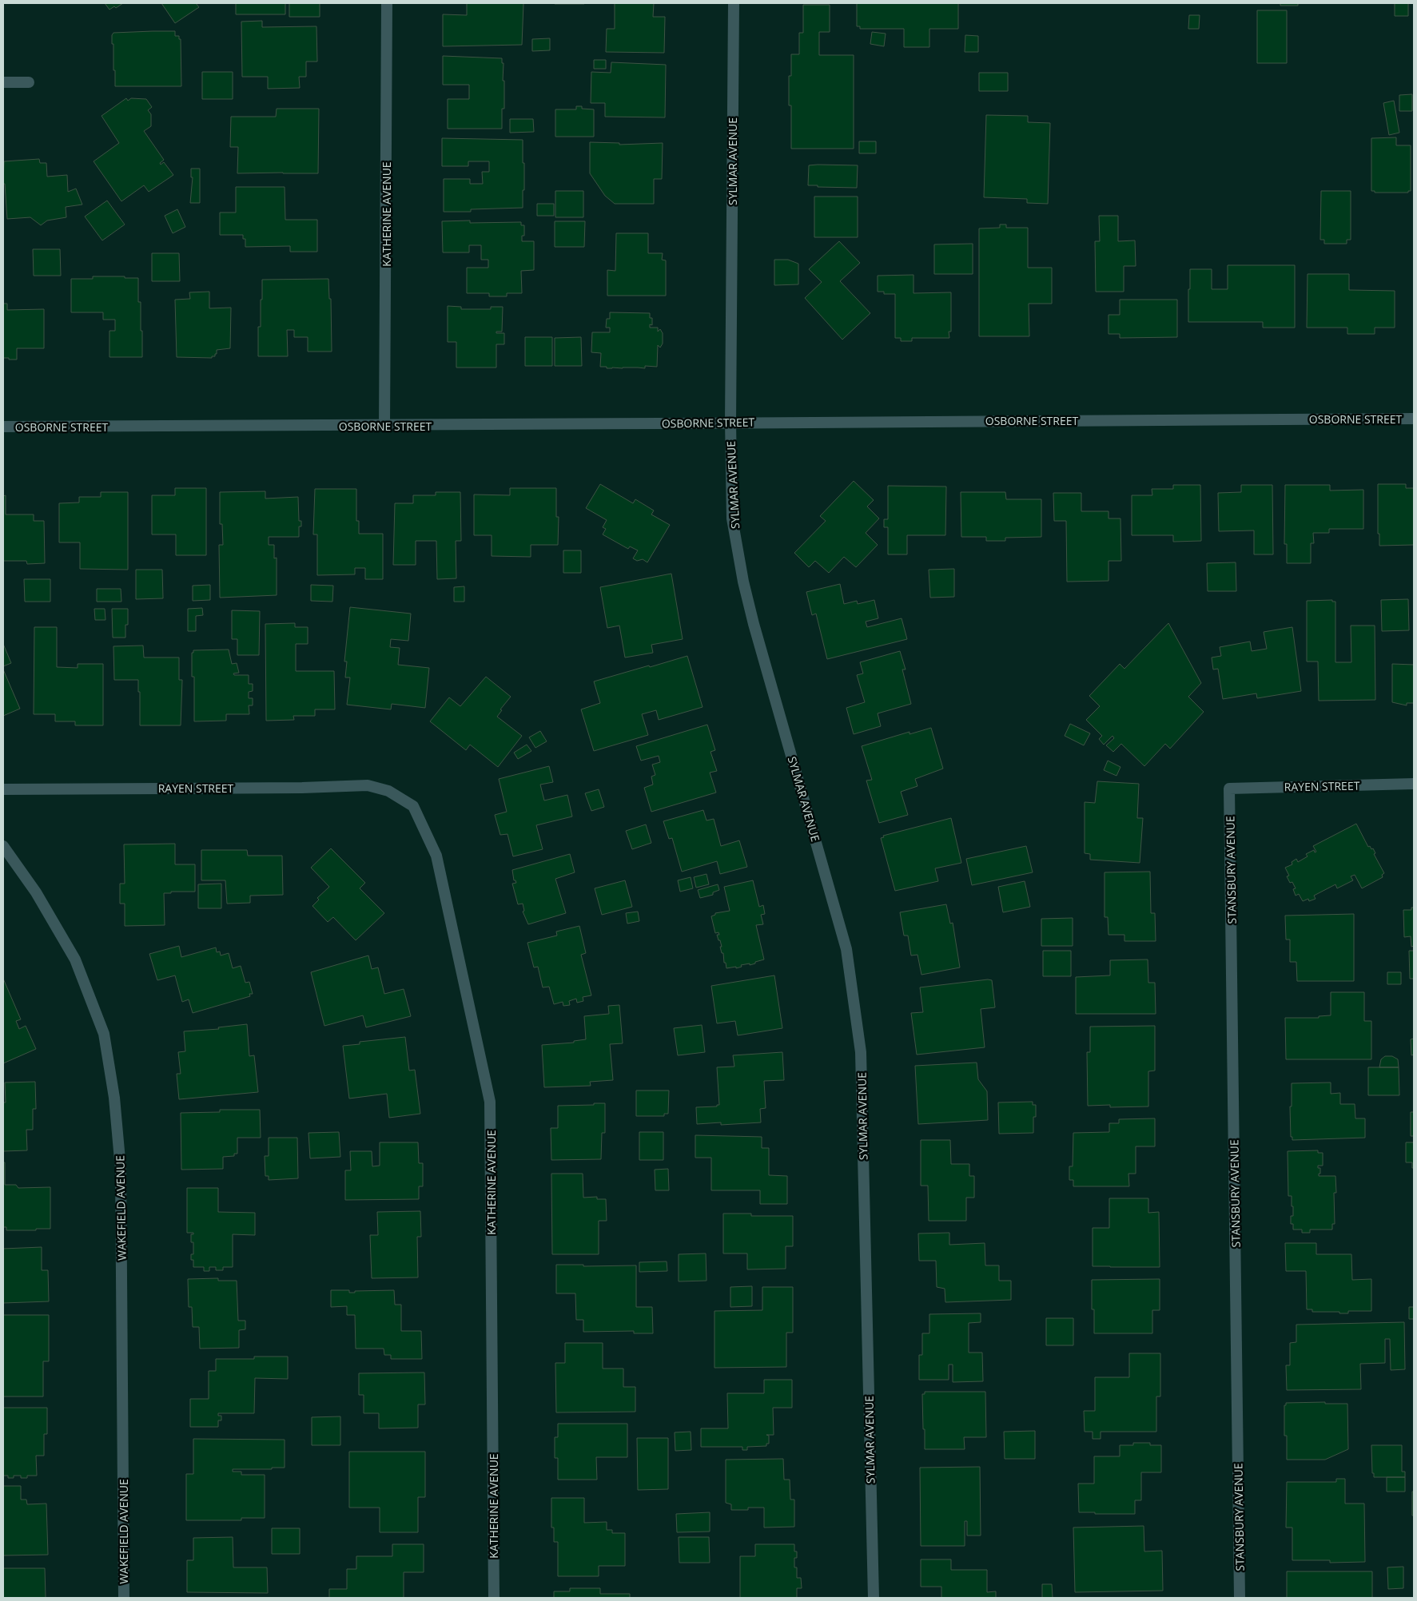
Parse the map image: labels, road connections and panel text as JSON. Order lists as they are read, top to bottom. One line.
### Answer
{"streets":{"street":["SYLMAR AVENUE","KATHERINE AVENUE","OSBORNE STREET","RAYEN STREET","STANSBURY AVENUE","WAKEFIELD AVENUE"]},"crossings":[["SYLMAR AVENUE","OSBORNE STREET"],["KATHERINE AVENUE","OSBORNE STREET"],["KATHERINE AVENUE","RAYEN STREET"],["RAYEN STREET","STANSBURY AVENUE"]]}
